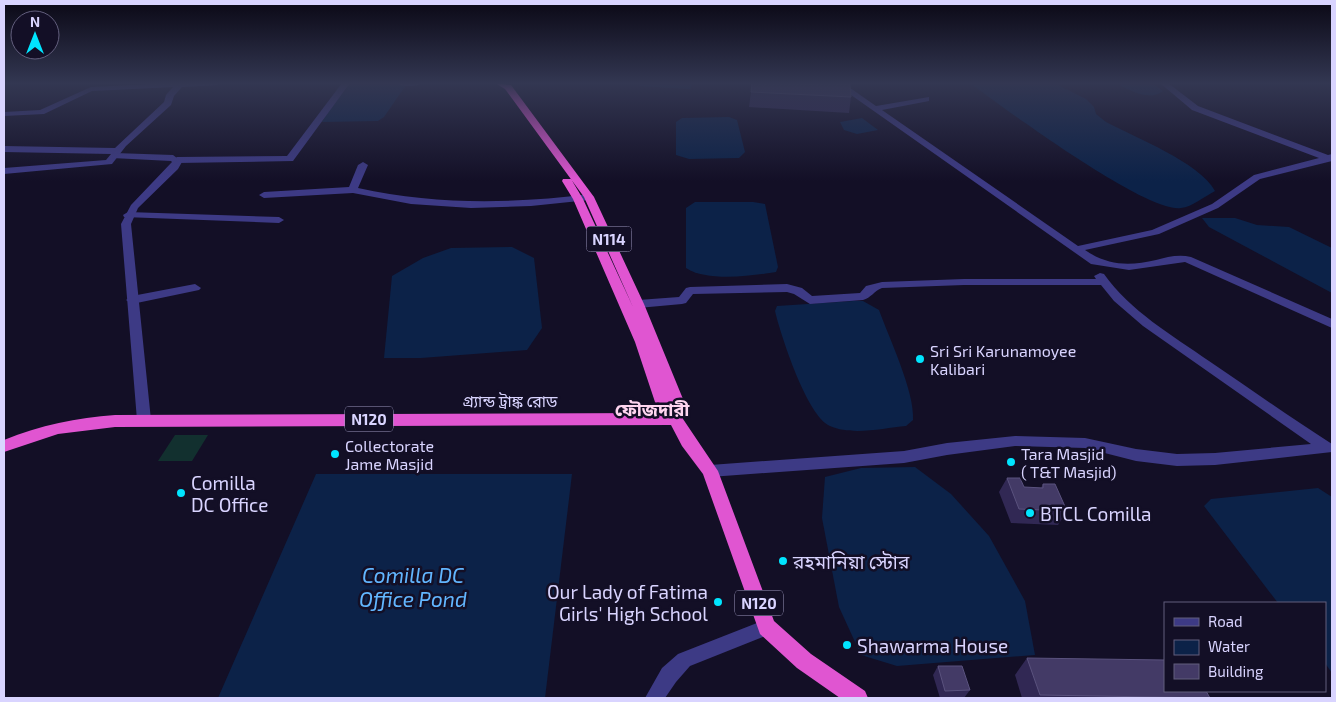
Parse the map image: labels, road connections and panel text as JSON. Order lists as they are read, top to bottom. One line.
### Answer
{"streets":{"highway":["N114","গ্র্যান্ড ট্রাঙ্ক রোড","N120"]},"crossings":[["N114","গ্র্যান্ড ট্রাঙ্ক রোড"],["N114","N120"],["গ্র্যান্ড ট্রাঙ্ক রোড","N120"]],"districts":["ফৌজদারী"],"water":["Comilla DC Office Pond"],"places":["Sri Sri Karunamoyee Kalibari","Collectorate Jame Masjid","Tara Masjid ( T&T Masjid)","Comilla DC Office","BTCL Comilla","রহমানিয়া স্টোর","Our Lady of Fatima Girls' High School","Shawarma House"],"legend":["Road","Water","Building"],"north":"top"}
